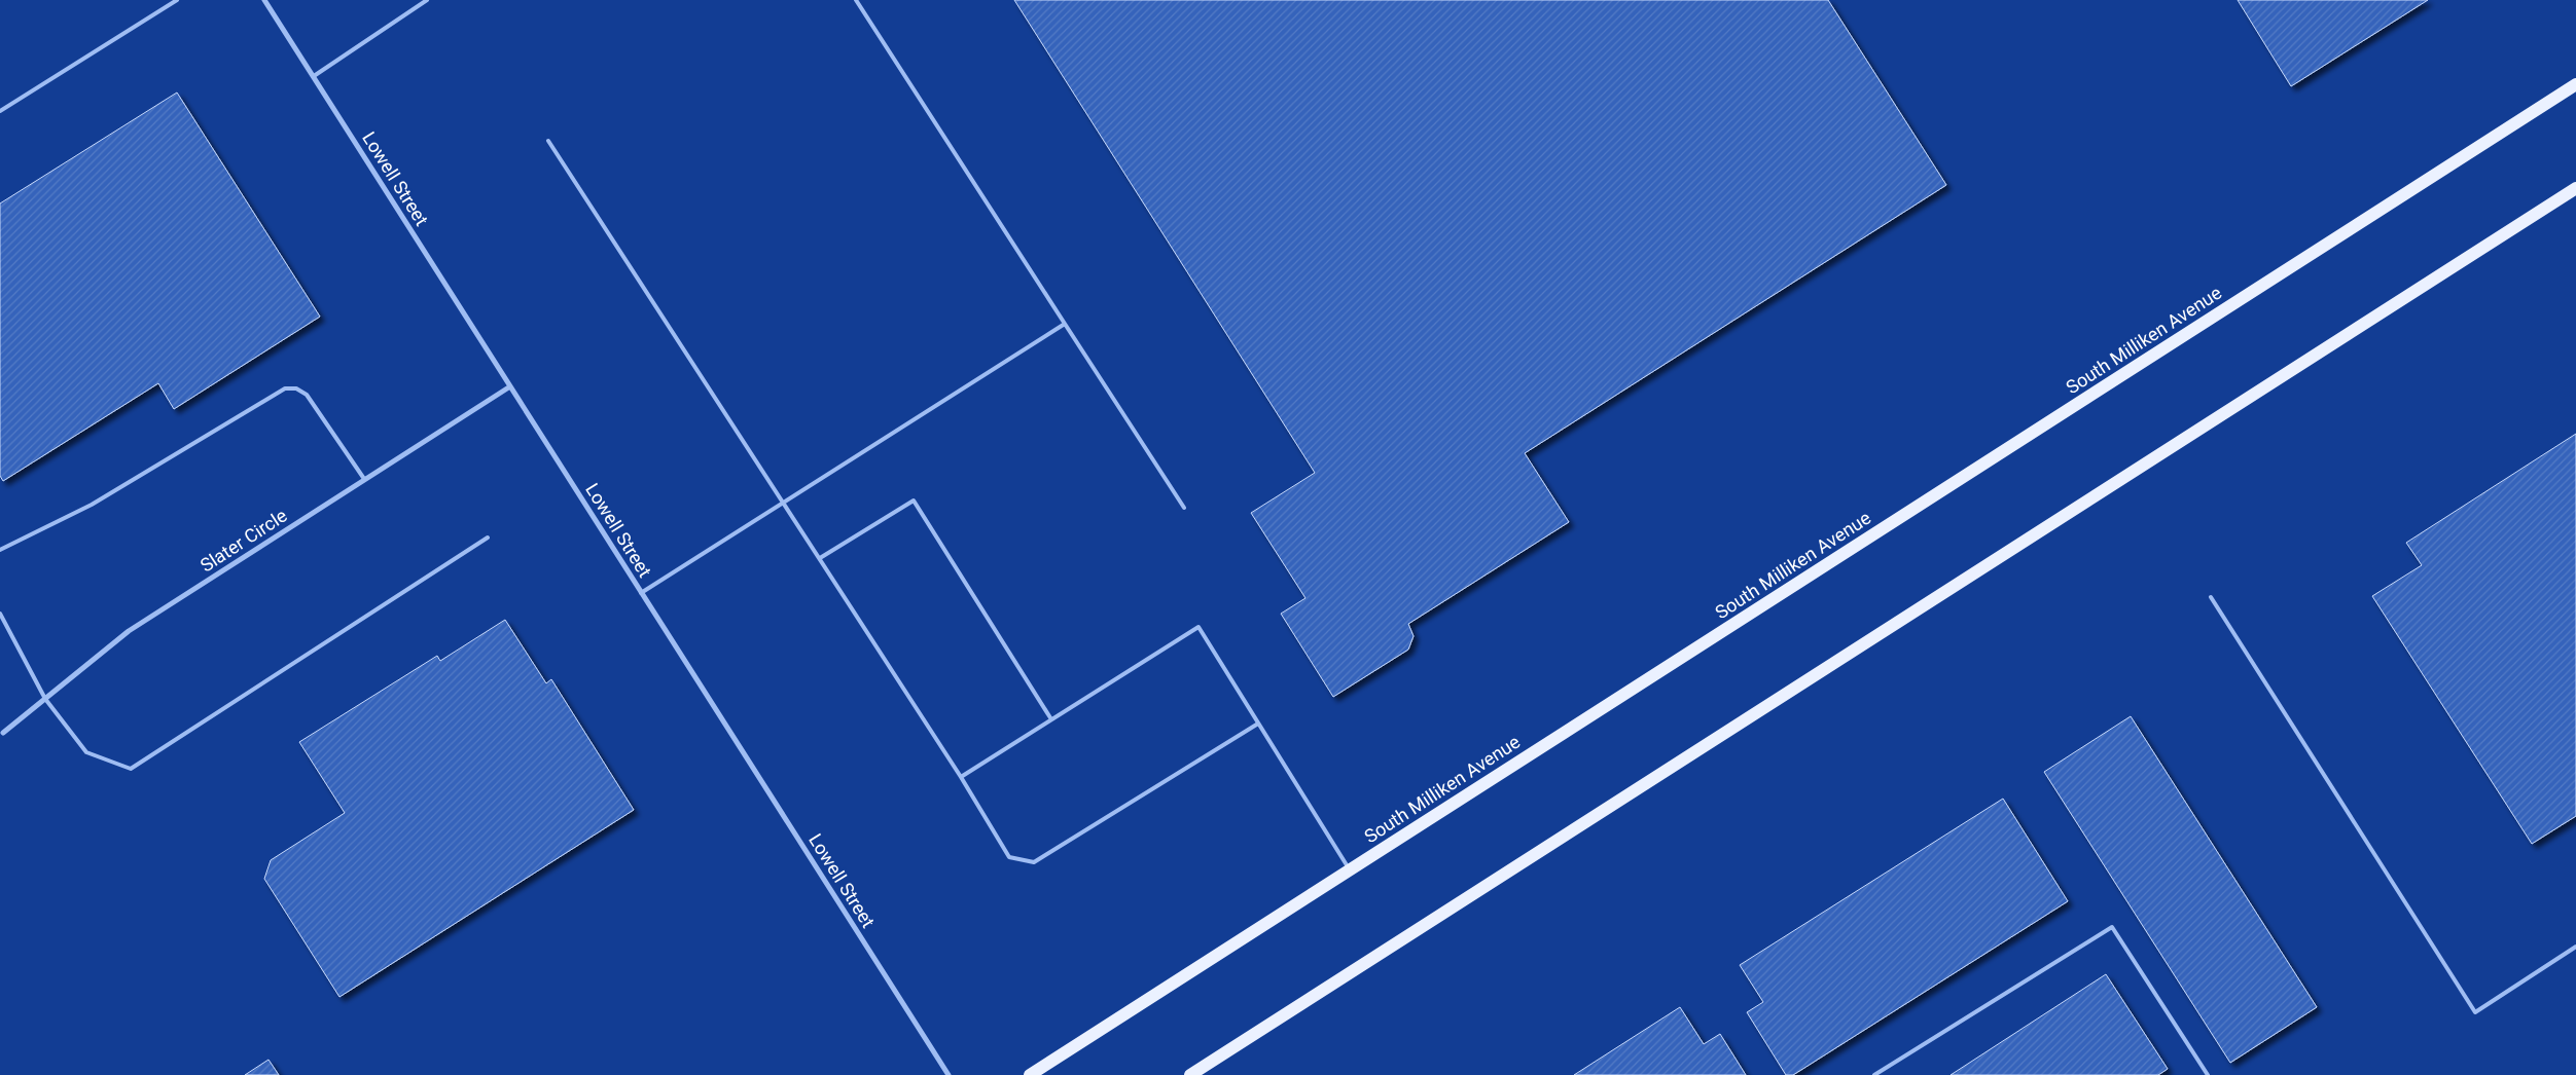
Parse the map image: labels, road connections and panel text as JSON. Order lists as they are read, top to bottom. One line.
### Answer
{"streets":{"main road":["South Milliken Avenue"],"street":["Lowell Street","Slater Circle"]},"crossings":[["Lowell Street","Slater Circle"]]}
